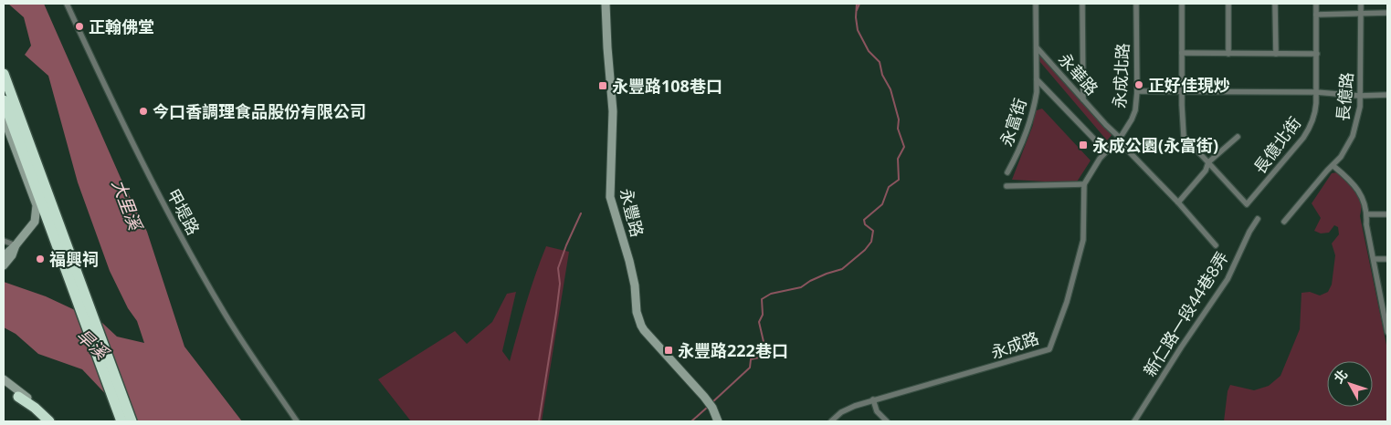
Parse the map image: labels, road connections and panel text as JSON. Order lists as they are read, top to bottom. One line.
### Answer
{"streets":{"street":["永華路","永成北路","長億路","永富街","長億北街","甲堤路","永豐路","新仁路一段44巷8弄","永成路"]},"crossings":[["永華路","永成北路"],["永華路","永富街"],["永華路","永成路"],["永成北路","永成路"],["永富街","永成路"]],"water":["大里溪","旱溪"],"places":{"other":["正翰佛堂","正好佳現炒","今口香調理食品股份有限公司","福興祠"],"transit":["永豐路108巷口","永成公園(永富街)","永豐路222巷口"]},"north":"top left"}
